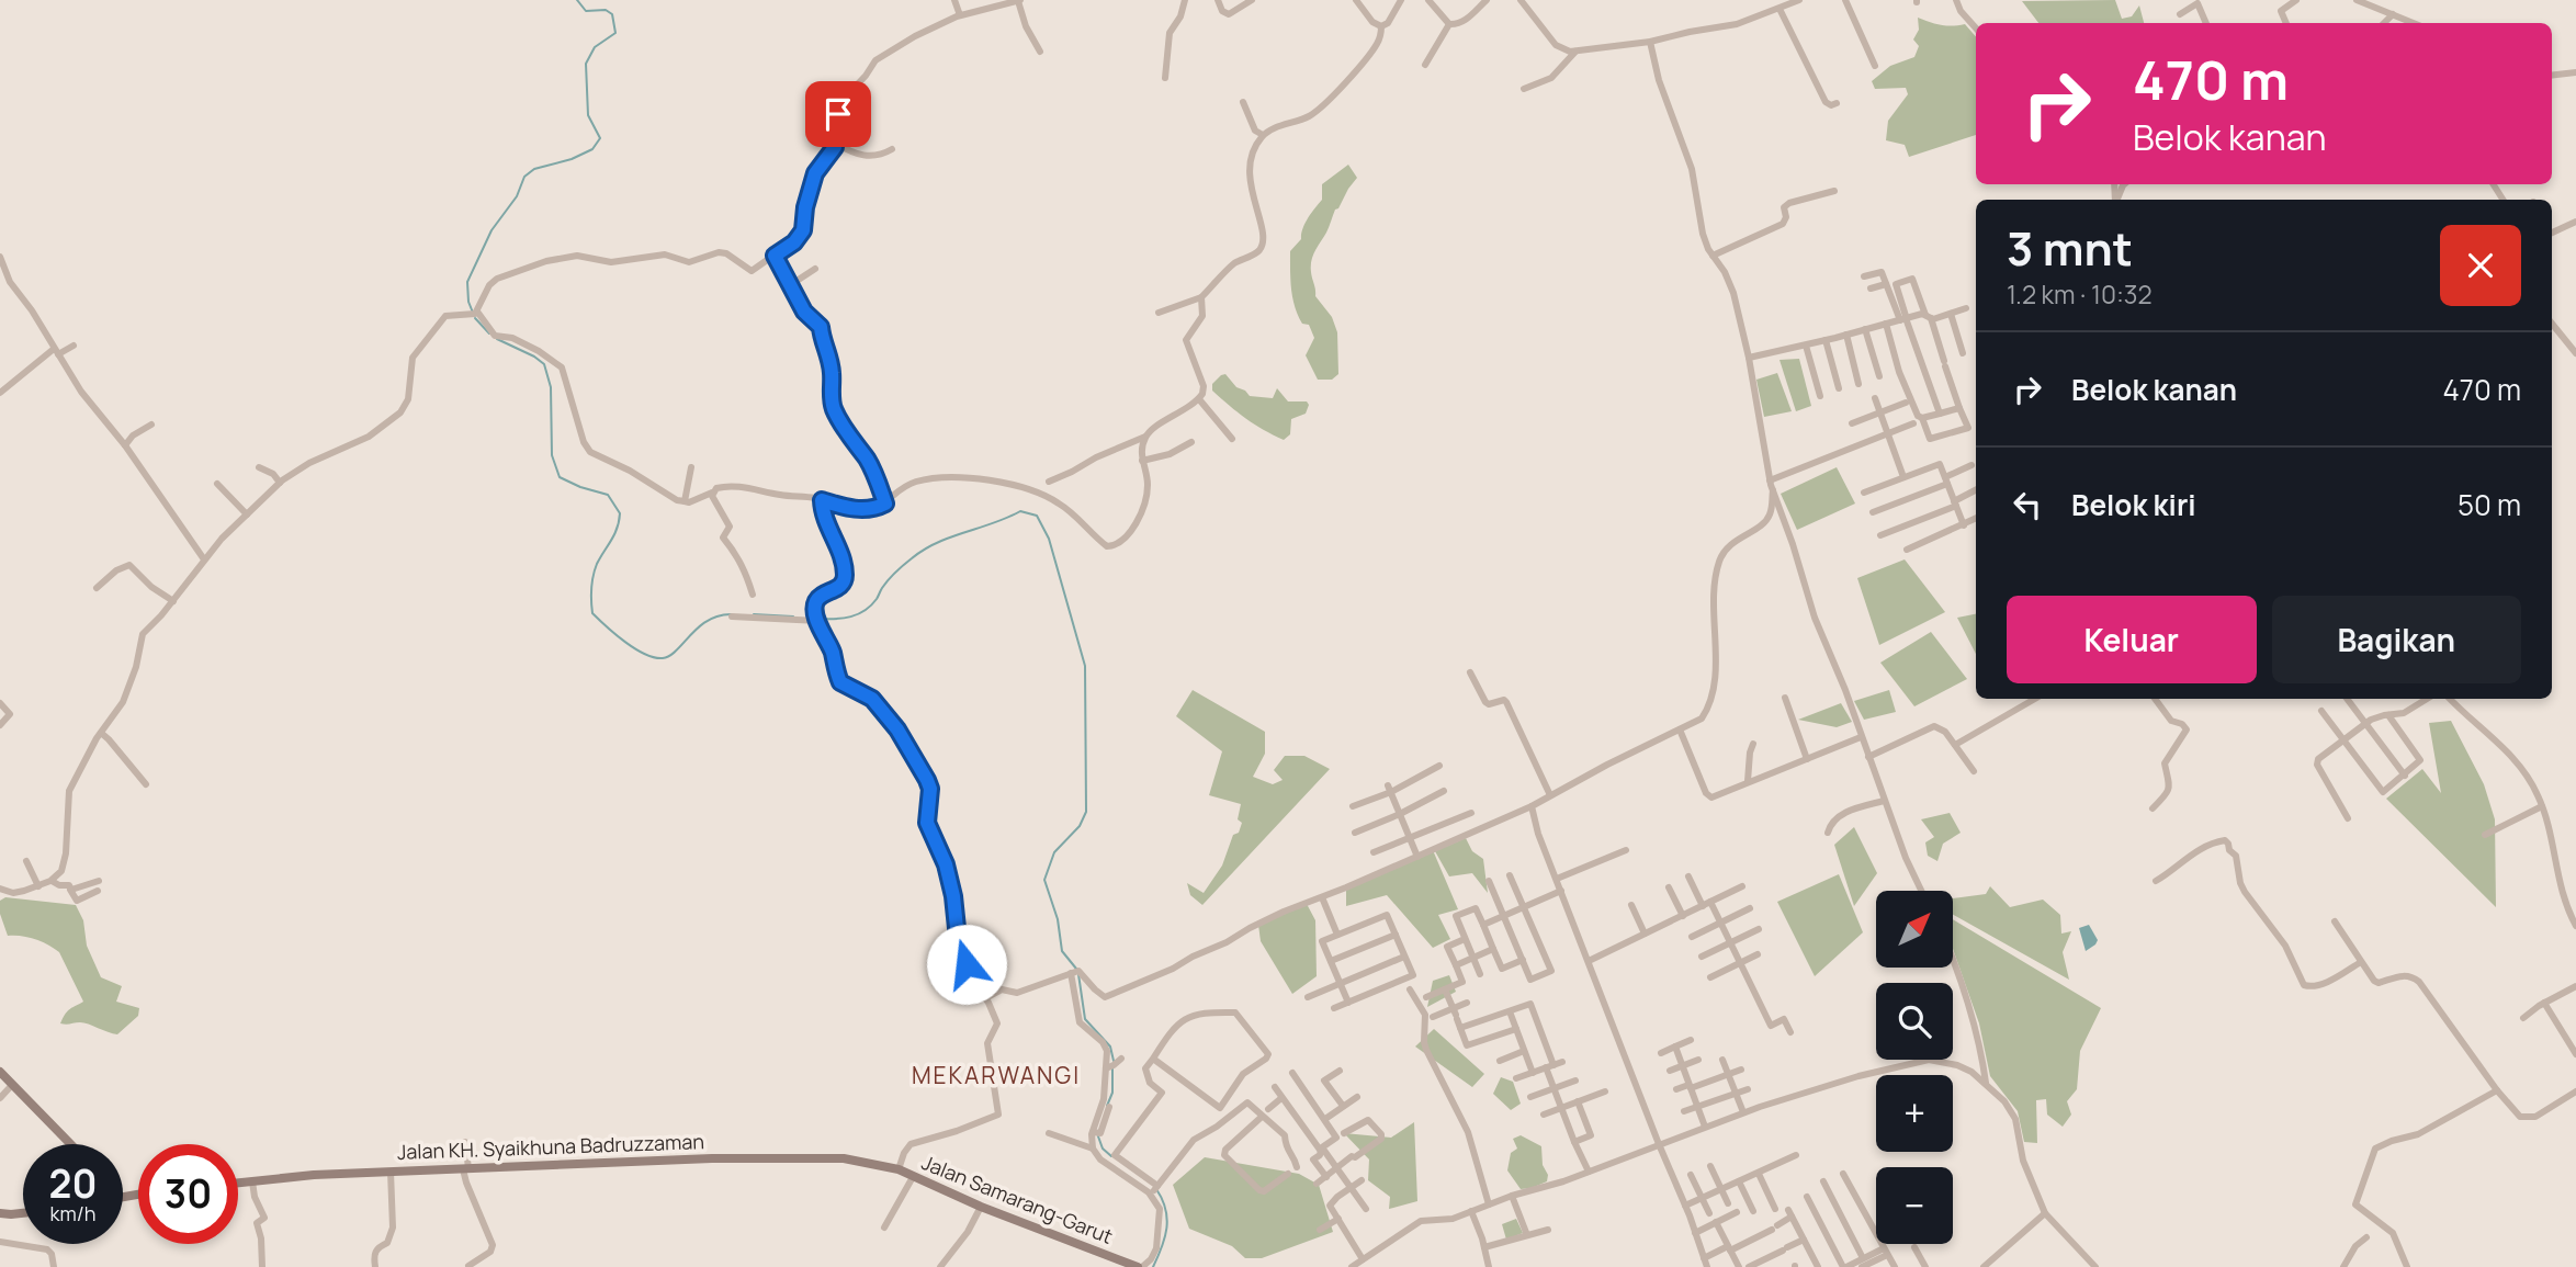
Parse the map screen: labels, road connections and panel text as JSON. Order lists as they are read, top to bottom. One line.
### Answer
{"streets":{"main road":["Jalan KH. Syaikhuna Badruzzaman","Jalan Samarang-Garut"]},"crossings":[["Jalan KH. Syaikhuna Badruzzaman","Jalan Samarang-Garut"]],"districts":["MEKARWANGI"],"north":"top right","page":{"turn":["470 m","Belok kanan"],"heading":["3 mnt","1.2 km · 10:32"],"list":[{"name":"Belok kanan","value":"470 m"},{"name":"Belok kiri","value":"50 m"}],"buttons":["Keluar","Bagikan"],"map_buttons":["+","−"],"speed":"20 km/h","limit":"30"}}
